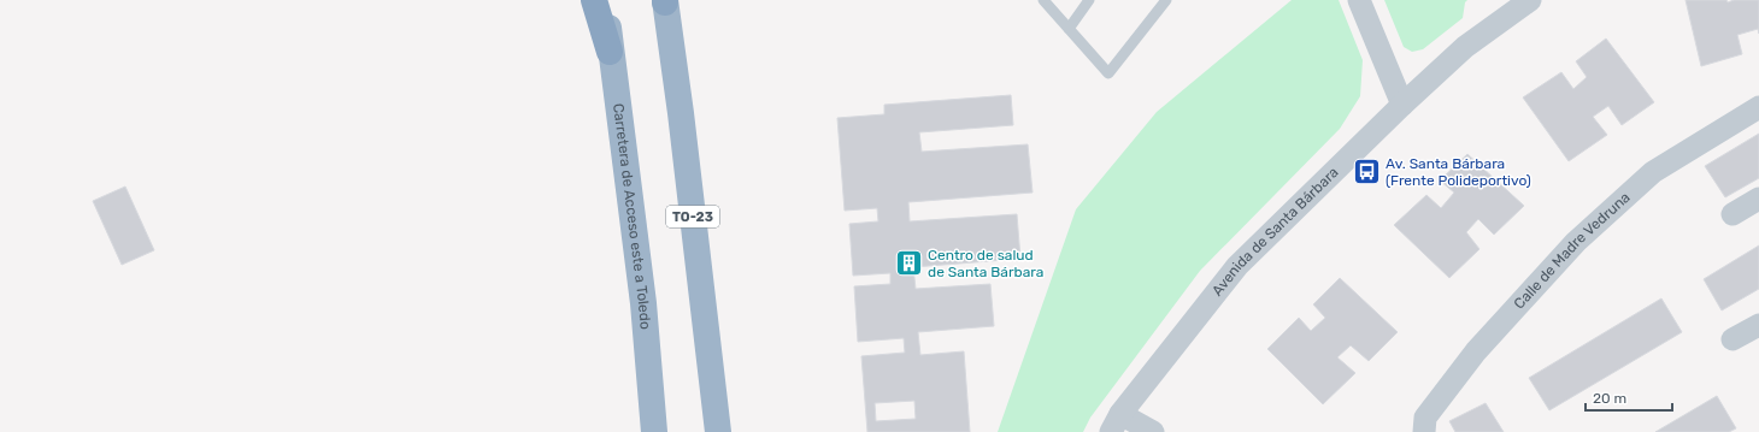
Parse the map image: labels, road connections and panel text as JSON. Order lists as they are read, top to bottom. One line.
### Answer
{"streets":{"highway":["Carretera de Acceso este a Toledo","TO-23"],"street":["Avenida de Santa Bárbara","Calle de Madre Vedruna"]},"places":{"bus stop":["Av. Santa Bárbara (Frente Polideportivo)"],"building":["Centro de salud de Santa Bárbara"]},"scale_bar":"20 m"}
